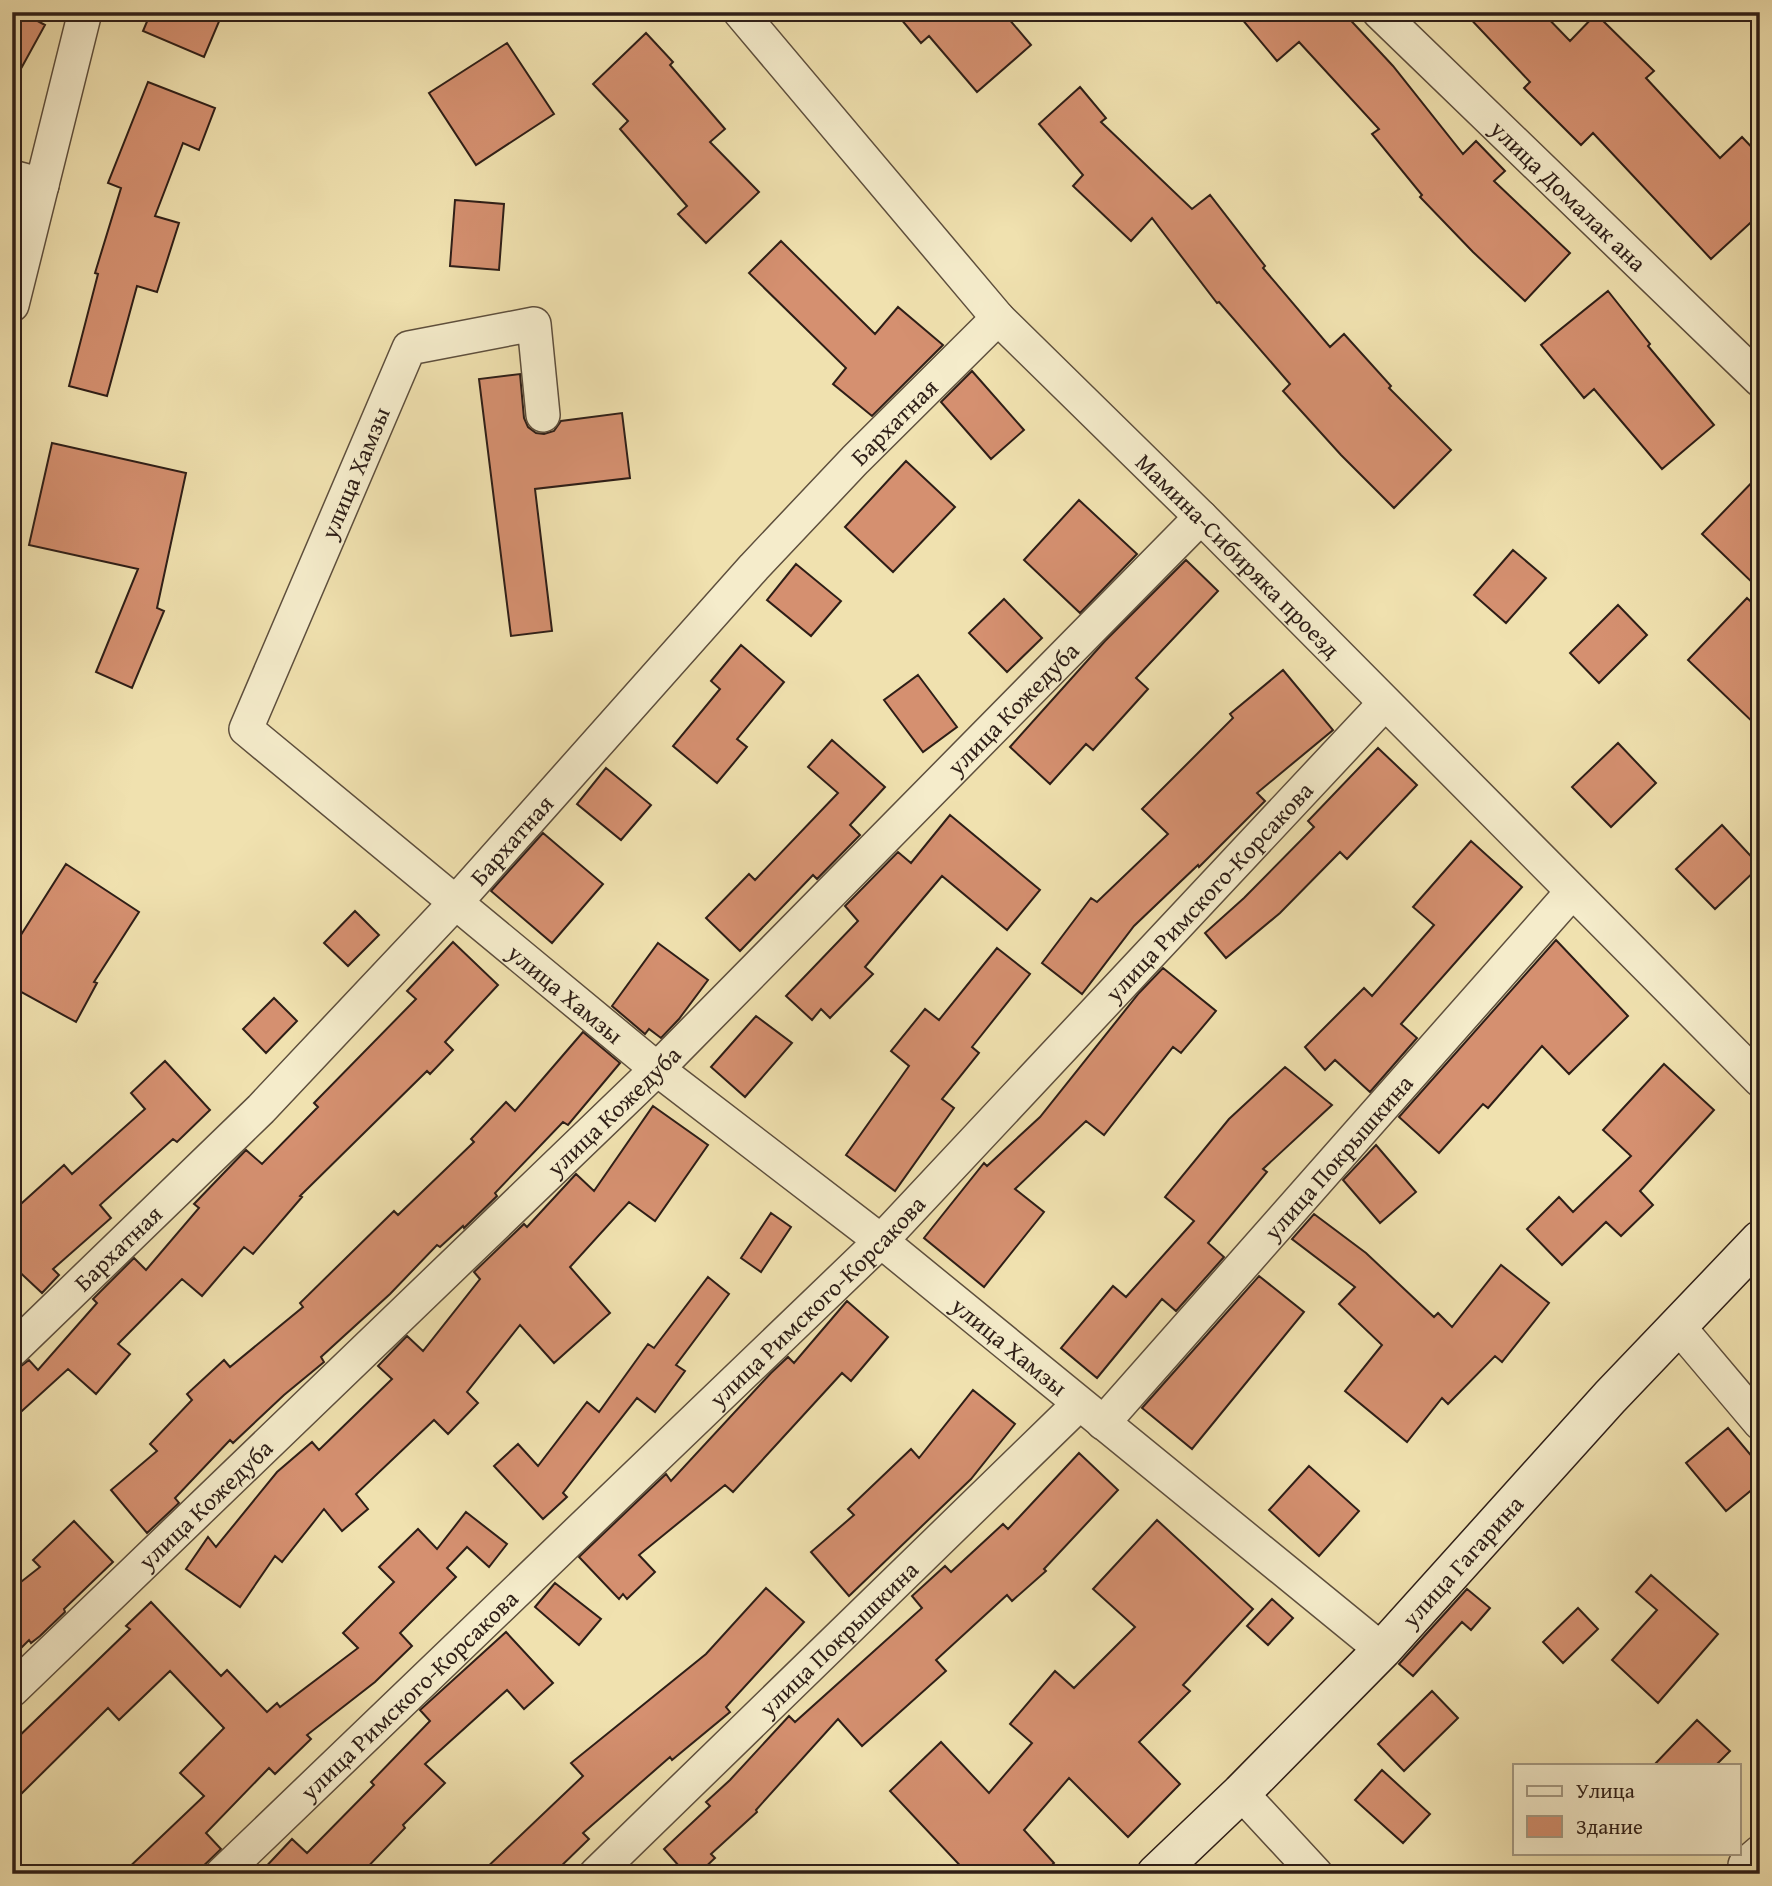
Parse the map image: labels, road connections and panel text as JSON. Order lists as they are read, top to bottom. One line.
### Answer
{"streets":{"main road":["улица Гагарина"],"street":["улица Домалак ана","Бархатная","улица Хамзы","Мамина-Сибиряка проезд","улица Кожедуба","улица Римского-Корсакова","улица Покрышкина"]},"crossings":[["Бархатная","улица Хамзы"],["Бархатная","Мамина-Сибиряка проезд"],["улица Хамзы","улица Кожедуба"],["улица Хамзы","улица Римского-Корсакова"],["улица Хамзы","улица Покрышкина"],["улица Хамзы","улица Гагарина"],["Мамина-Сибиряка проезд","улица Кожедуба"],["Мамина-Сибиряка проезд","улица Римского-Корсакова"],["Мамина-Сибиряка проезд","улица Покрышкина"]],"legend":["Улица","Здание"]}
